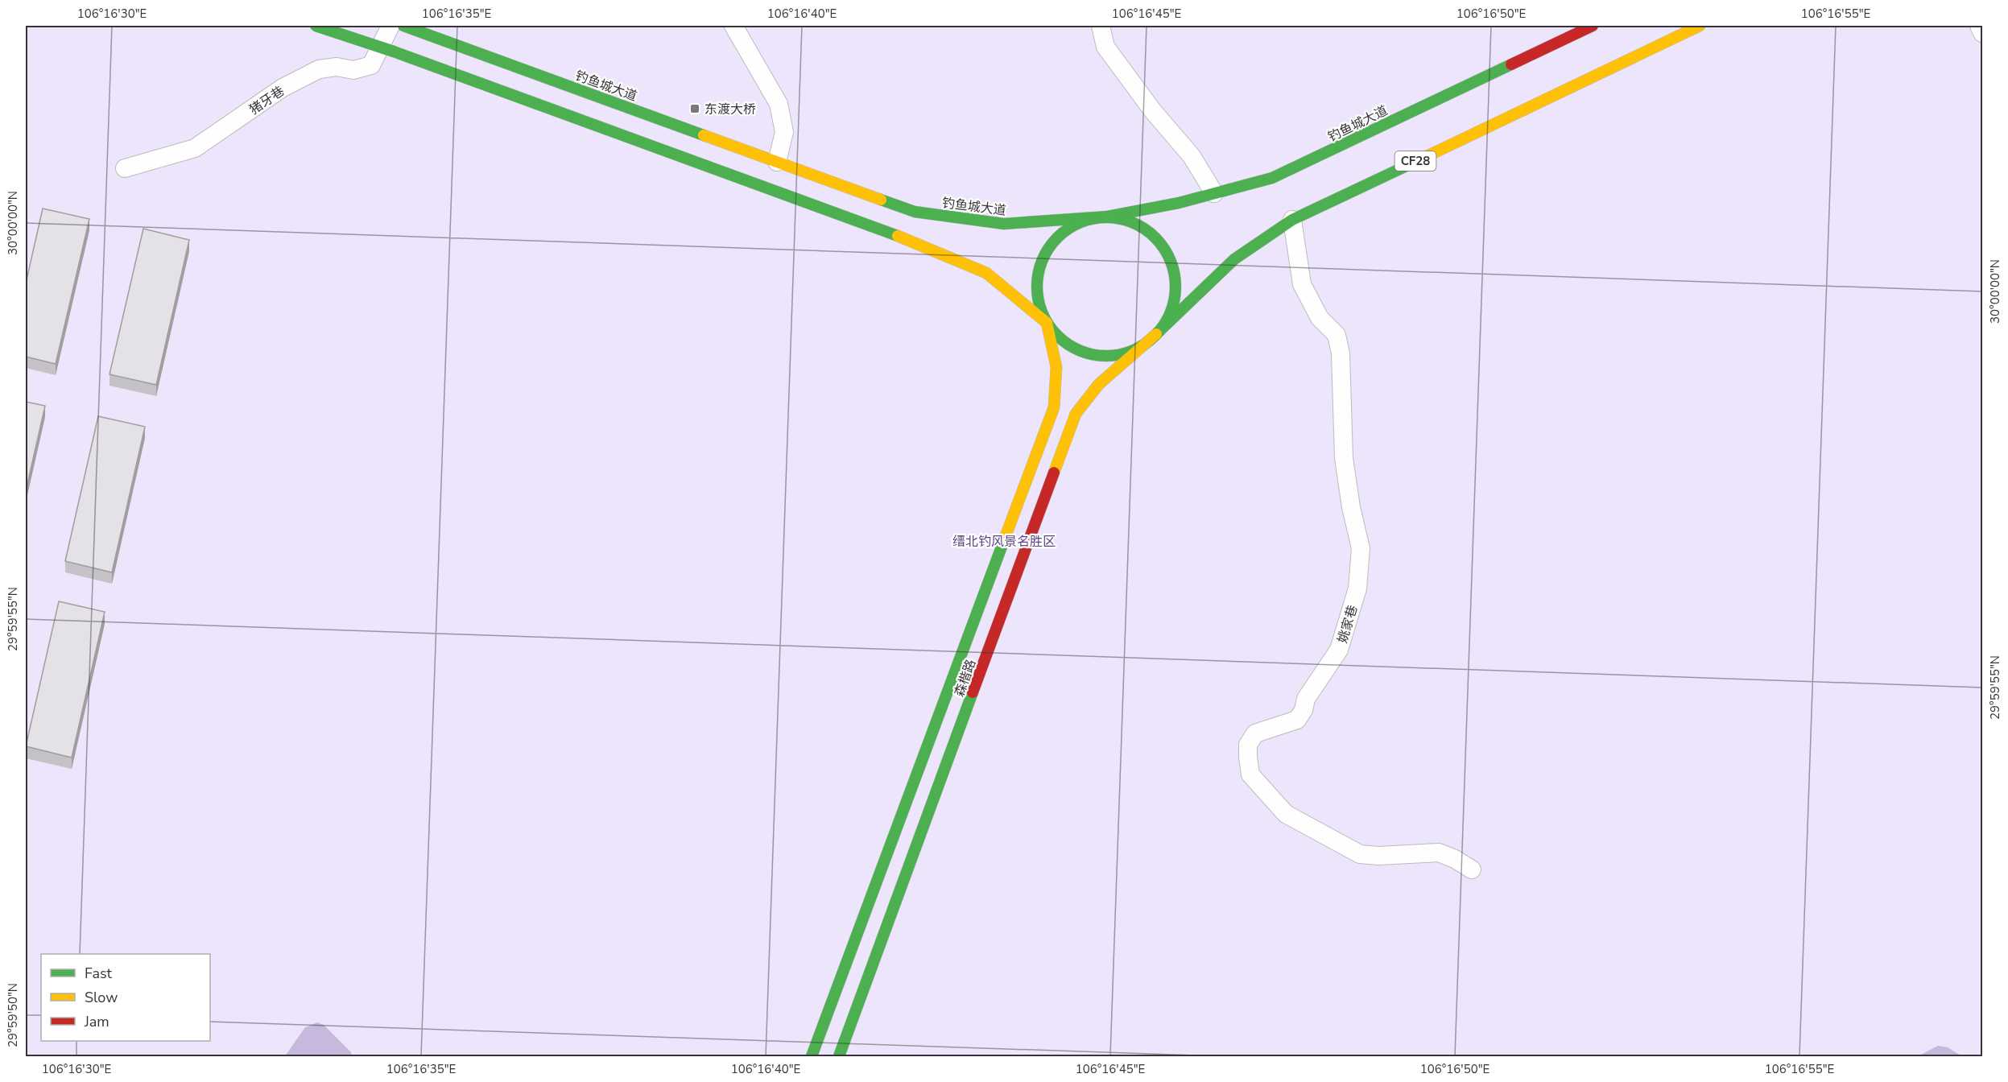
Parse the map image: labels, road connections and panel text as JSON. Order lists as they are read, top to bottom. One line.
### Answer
{"streets":{"main road":["钓鱼城大道","CF28","森楷路"],"street":["猪牙巷","姚家巷"]},"crossings":[["钓鱼城大道","CF28"],["钓鱼城大道","森楷路"],["CF28","姚家巷"],["CF28","森楷路"]],"parks":["缙北钓风景名胜区"],"places":{"transit":["东渡大桥"]},"legend":["Fast","Slow","Jam"],"coordinates":["106°16'30\"E","106°16'35\"E","106°16'40\"E","106°16'45\"E","106°16'50\"E","106°16'55\"E","30°00'00\"N","29°59'55\"N","29°59'50\"N"]}
